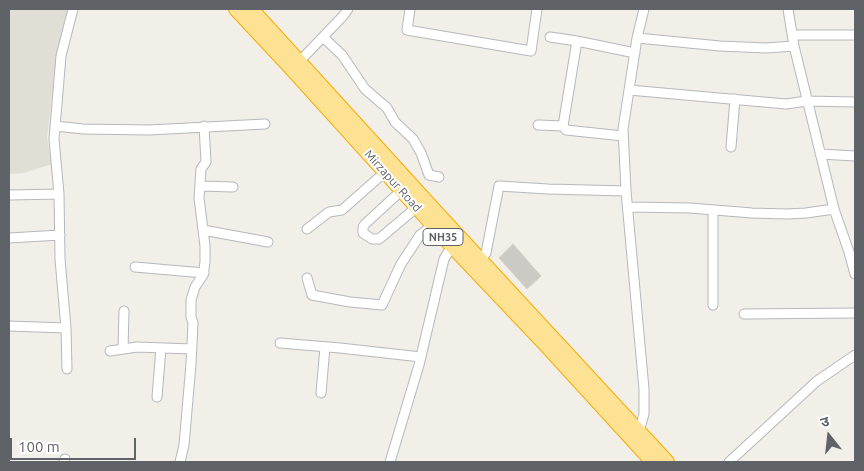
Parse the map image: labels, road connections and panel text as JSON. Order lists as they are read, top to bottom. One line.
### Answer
{"streets":{"highway":["Mirzapur Road","NH35"]},"scale_bar":"100 m","north":"top"}
